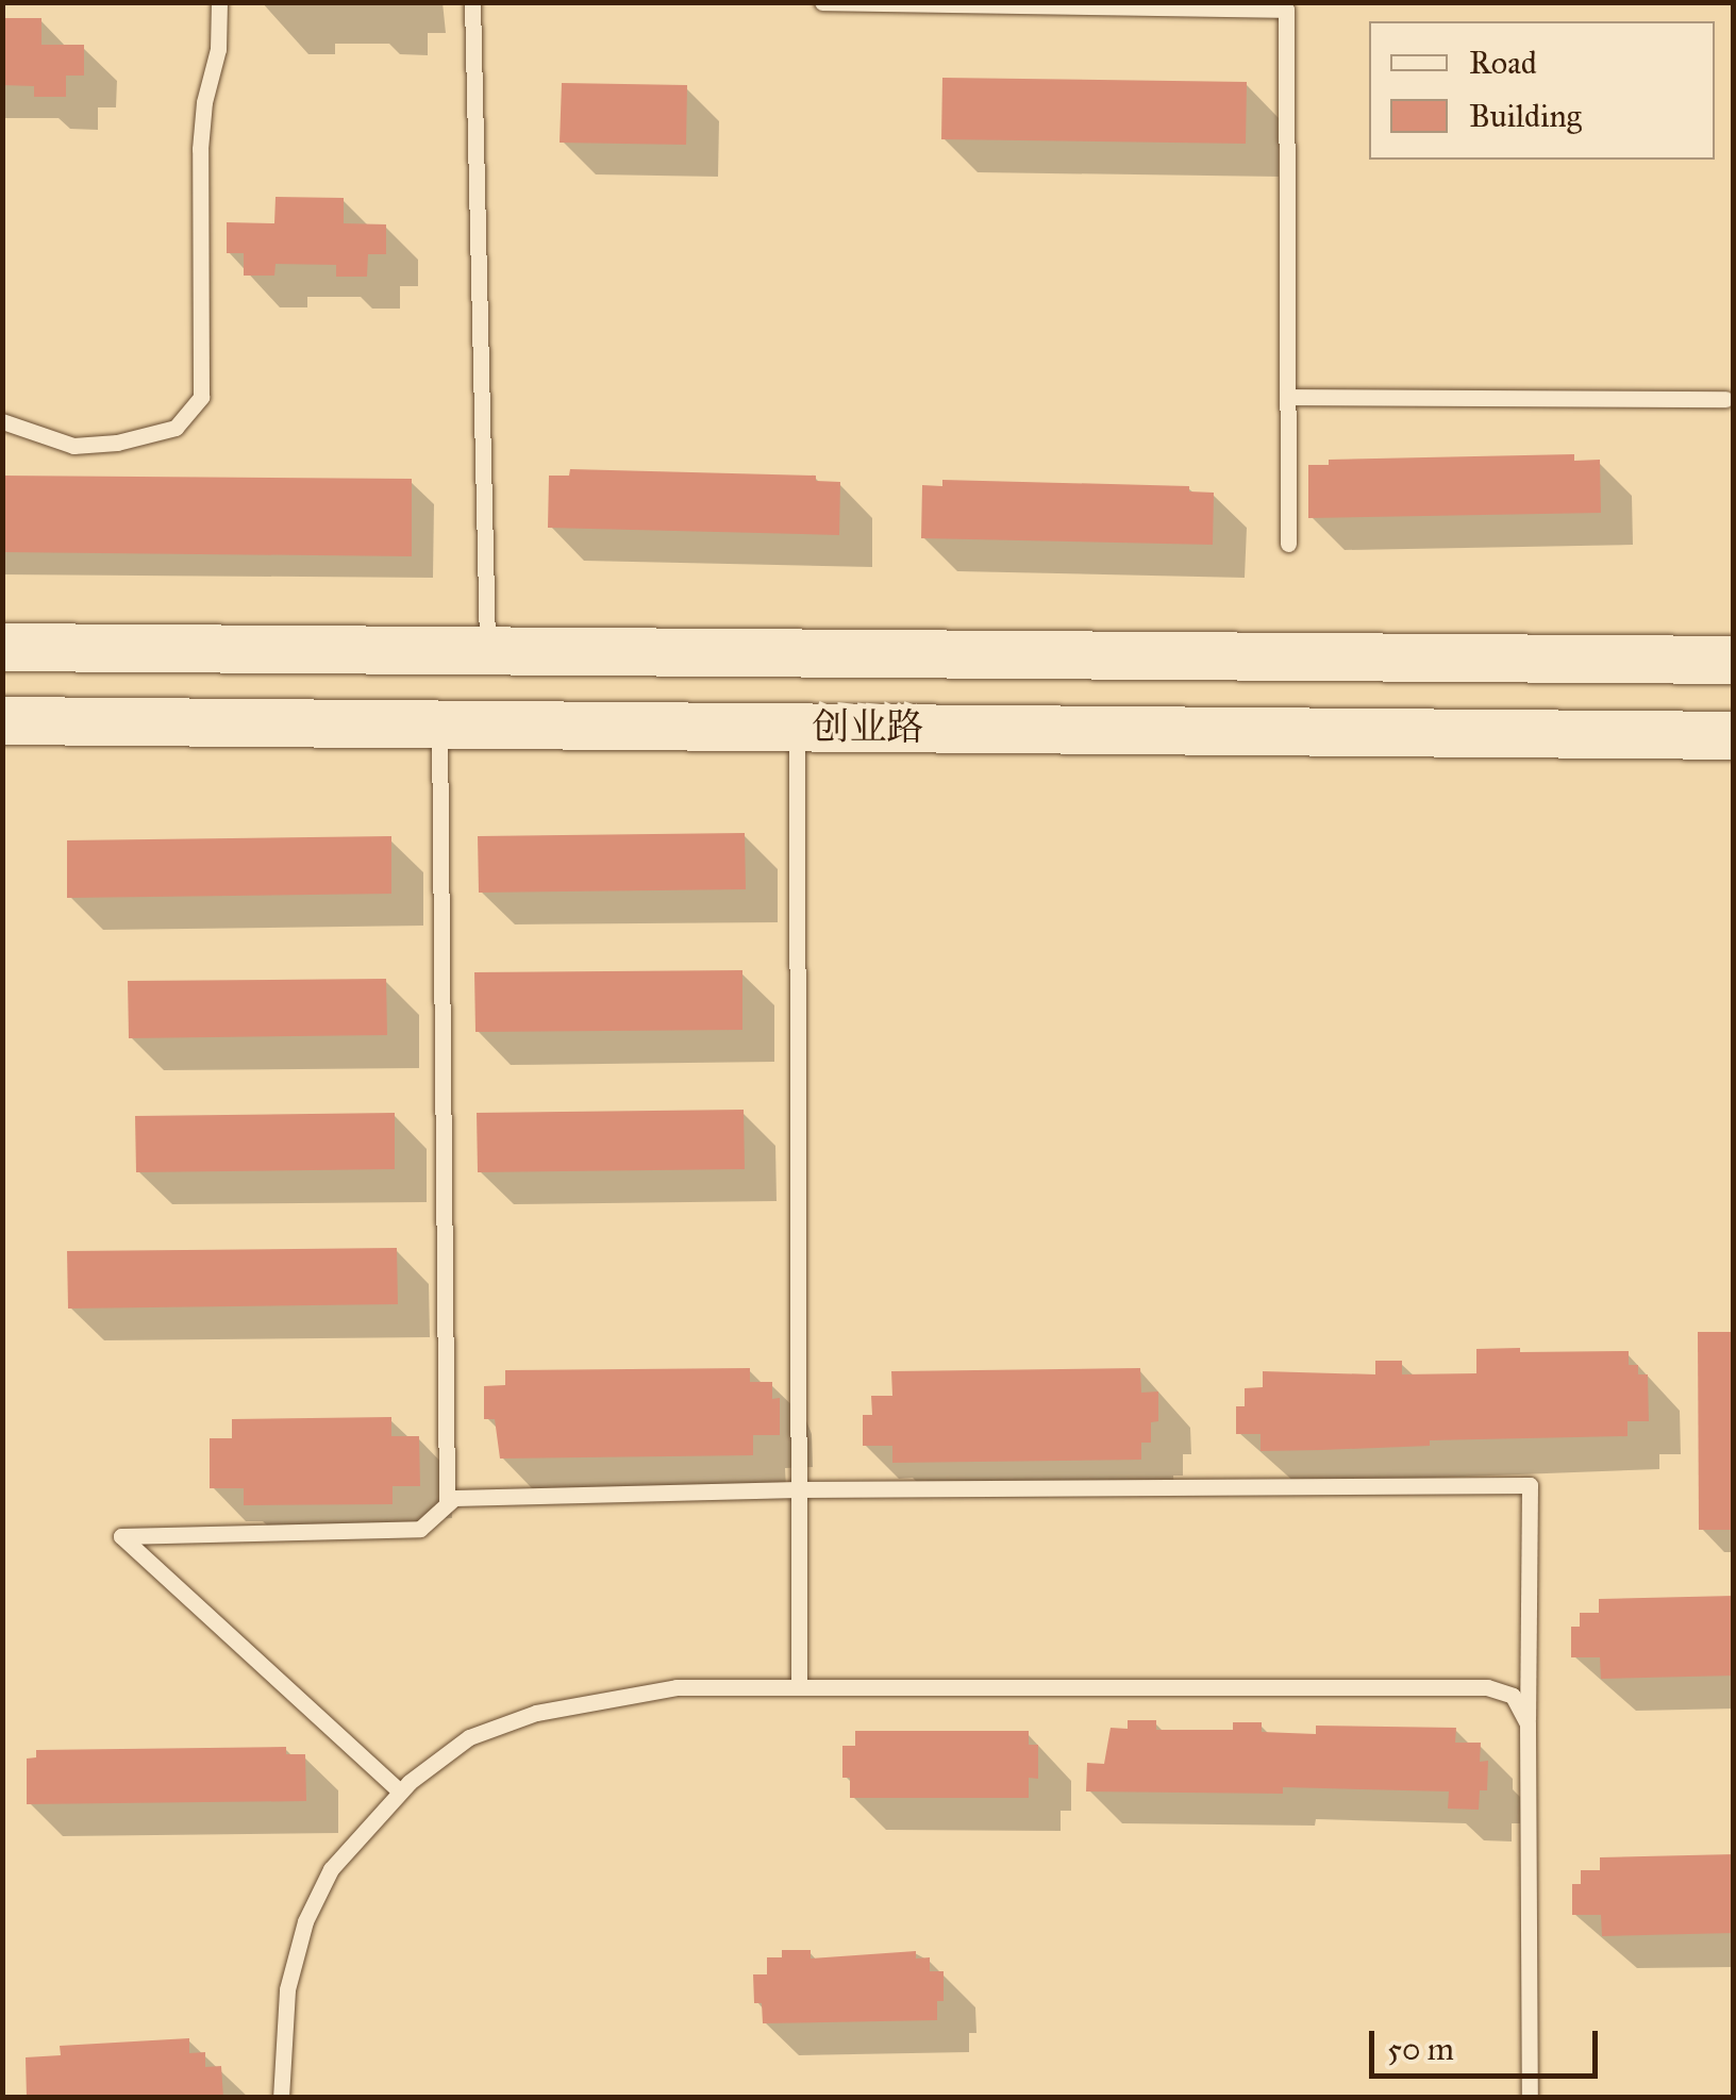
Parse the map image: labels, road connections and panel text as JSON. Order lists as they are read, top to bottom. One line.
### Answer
{"streets":{"main road":["创业路"]},"legend":["Road","Building"],"scale_bar":"50 m"}
